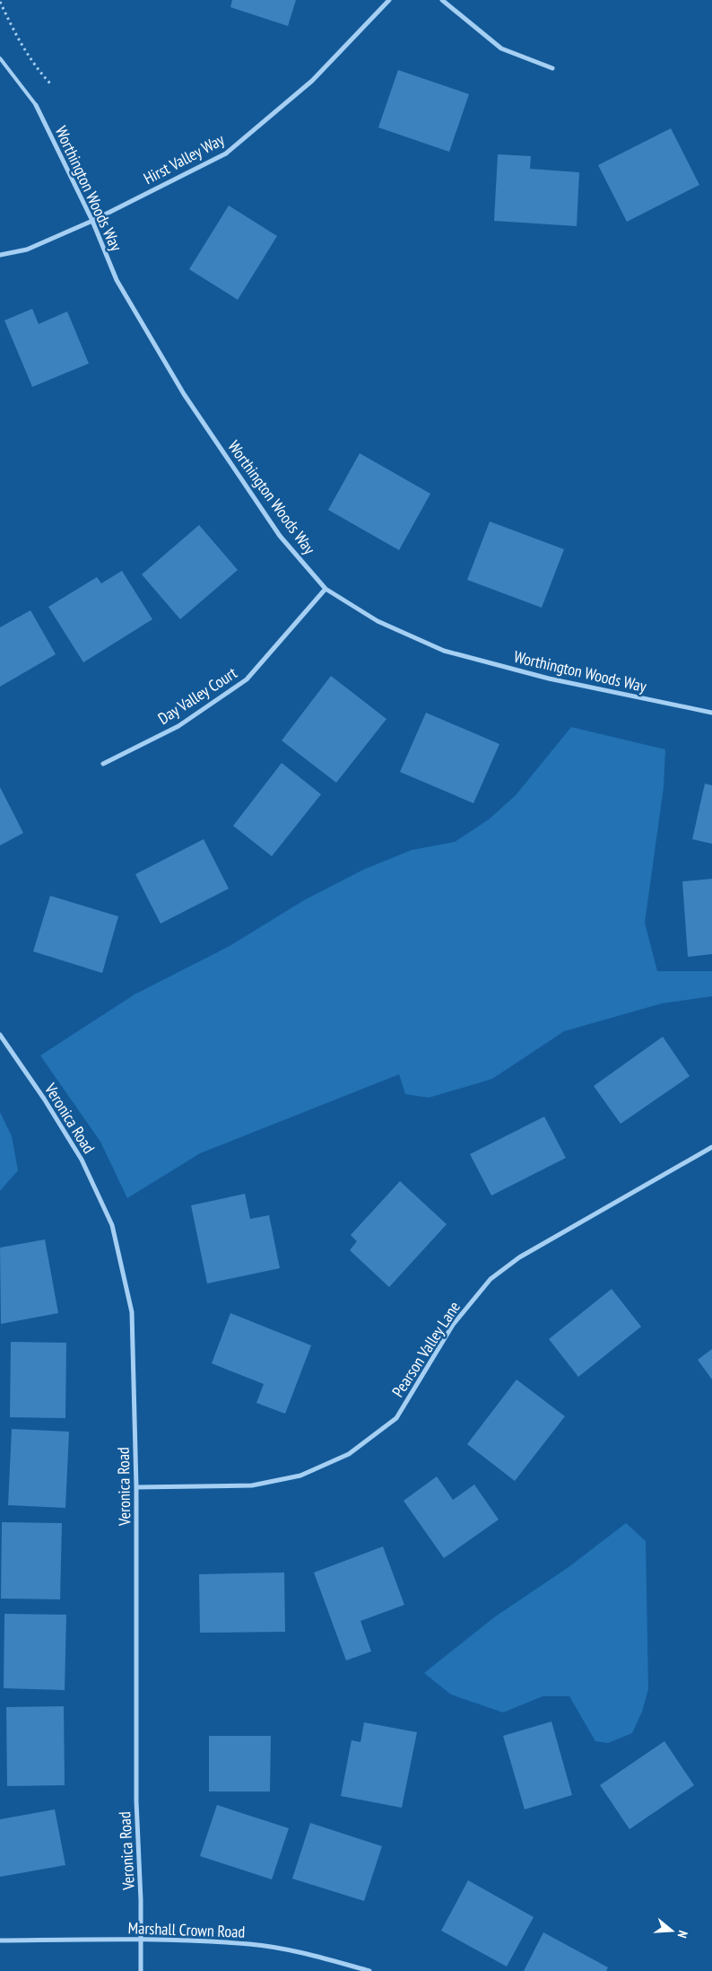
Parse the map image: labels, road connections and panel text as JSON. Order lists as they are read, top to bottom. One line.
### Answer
{"streets":{"street":["Hirst Valley Way","Worthington Woods Way","Day Valley Court","Veronica Road","Pearson Valley Lane","Marshall Crown Road"]},"crossings":[["Hirst Valley Way","Worthington Woods Way"],["Worthington Woods Way","Day Valley Court"],["Veronica Road","Pearson Valley Lane"],["Veronica Road","Marshall Crown Road"]],"north":"right"}
